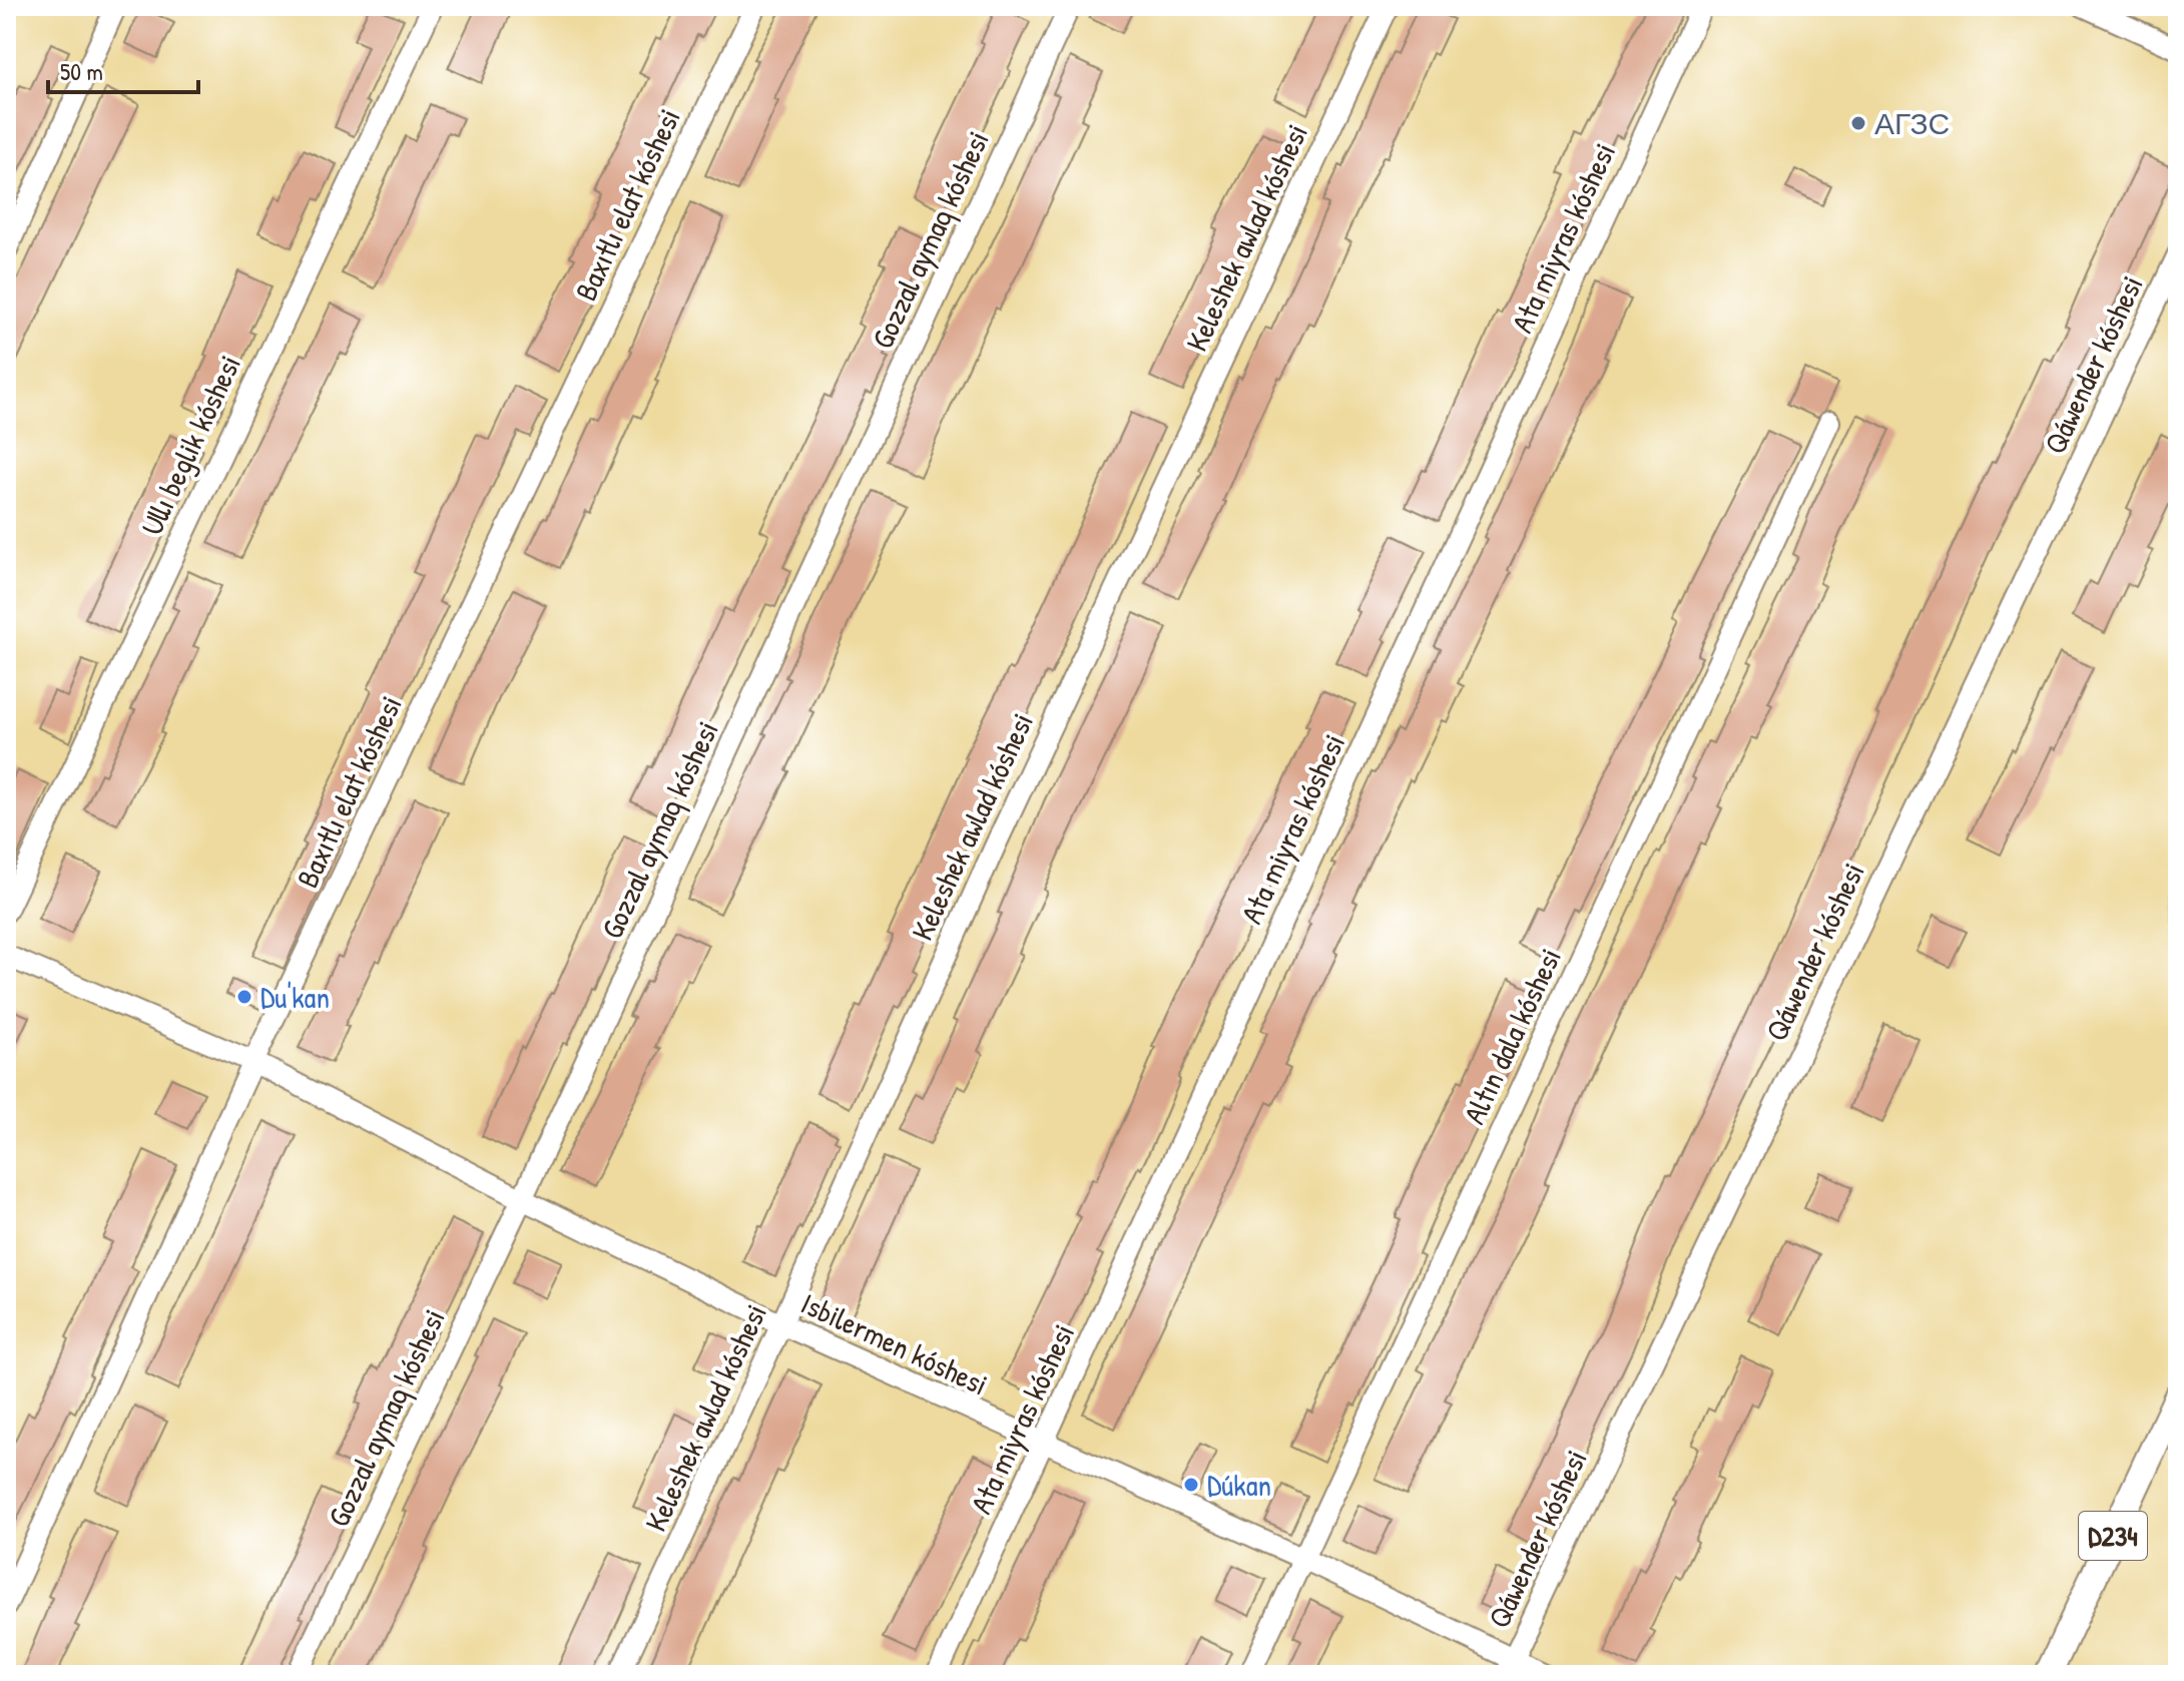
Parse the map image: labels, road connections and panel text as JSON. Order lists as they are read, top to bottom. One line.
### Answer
{"streets":{"main road":["D234"],"street":["Baxıtlı elat kóshesi","Keleshek awlad kóshesi","Ata miyras kóshesi","Gozzal aymaq kóshesi","Qáwender kóshesi","Ullı beglik kóshesi","Altın dala kóshesi","Isbilermen kóshesi"]},"crossings":[["Baxıtlı elat kóshesi","Isbilermen kóshesi"],["Keleshek awlad kóshesi","Isbilermen kóshesi"],["Ata miyras kóshesi","Isbilermen kóshesi"],["Gozzal aymaq kóshesi","Isbilermen kóshesi"],["Qáwender kóshesi","Isbilermen kóshesi"],["Altın dala kóshesi","Isbilermen kóshesi"]],"places":["АГЗС","Du'kan","Dúkan"],"scale_bar":"50 m"}
